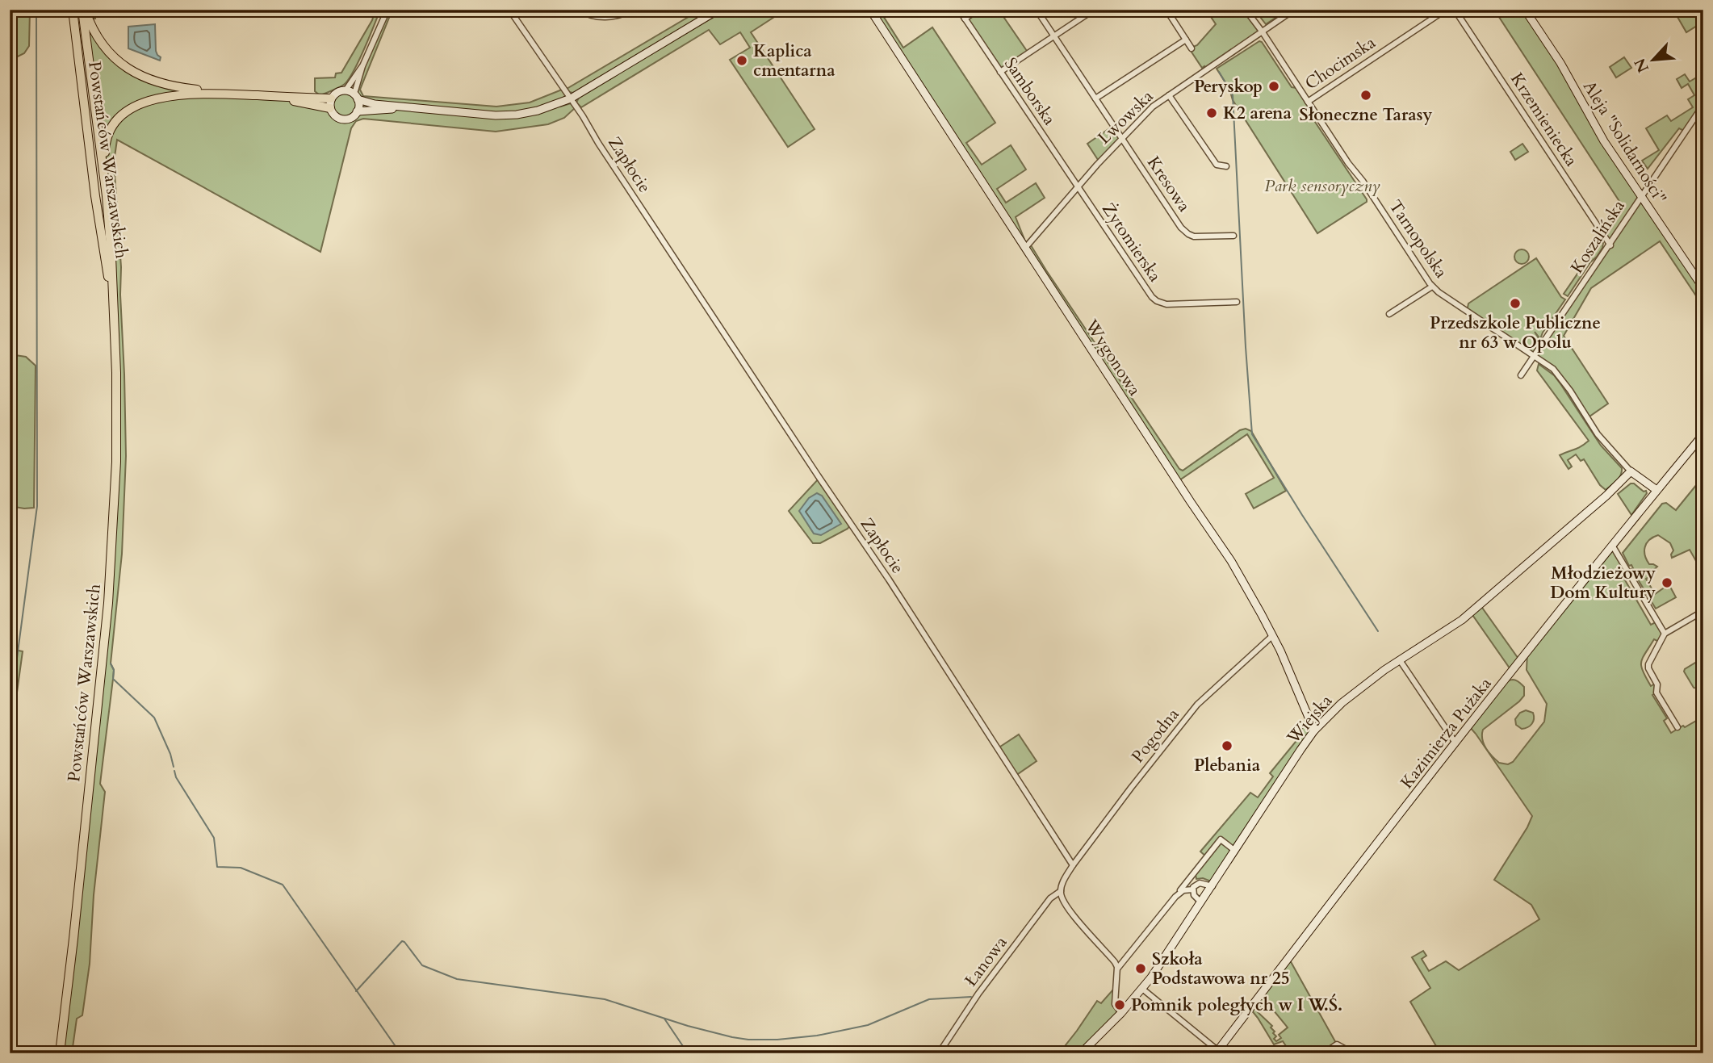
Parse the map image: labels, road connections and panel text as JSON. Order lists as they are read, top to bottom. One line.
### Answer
{"streets":{"main road":["Powstańców Warszawskich"],"street":["Chocimska","Samborska","Lwowska","Krzemieniecka","Aleja \"Solidarności\"","Zapłocie","Kresowa","Koszalińska","Tarnopolska","Żytomierska","Wygonowa","Wiejska","Kazimierza Pużaka","Pogodna","Łanowa"]},"crossings":[["Chocimska","Tarnopolska"],["Samborska","Lwowska"],["Samborska","Żytomierska"],["Lwowska","Kresowa"],["Lwowska","Tarnopolska"],["Lwowska","Żytomierska"],["Lwowska","Wygonowa"],["Krzemieniecka","Koszalińska"],["Aleja \"Solidarności\"","Koszalińska"],["Zapłocie","Pogodna"],["Koszalińska","Tarnopolska"],["Tarnopolska","Wiejska"],["Tarnopolska","Kazimierza Pużaka"],["Wygonowa","Wiejska"],["Wygonowa","Pogodna"]],"parks":["Park sensoryczny"],"places":["Kaplica cmentarna","Peryskop","Słoneczne Tarasy","K2 arena","Przedszkole Publiczne nr 63 w Opolu","Młodzieżowy Dom Kultury","Plebania","Szkoła Podstawowa nr 25","Pomnik poległych w I W.Ś."],"north":"bottom left"}
